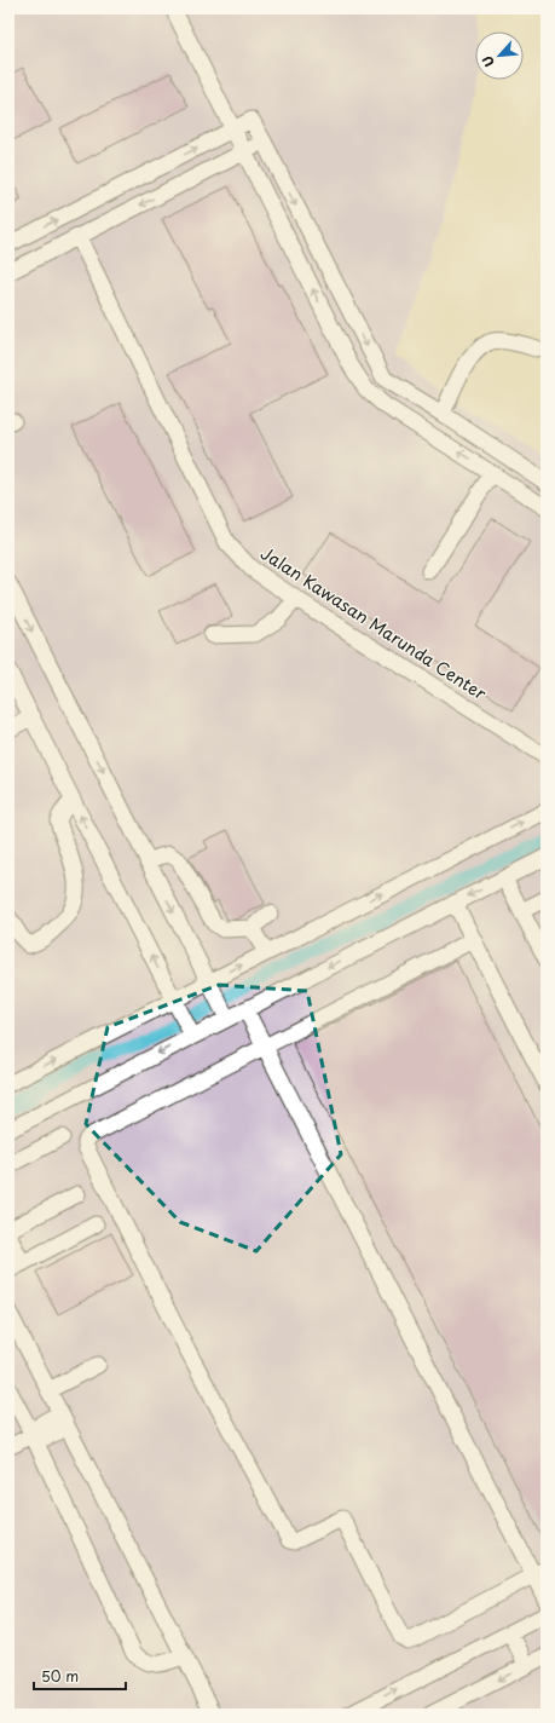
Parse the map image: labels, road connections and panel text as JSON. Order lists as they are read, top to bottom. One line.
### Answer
{"streets":{"lane":["Jalan Kawasan Marunda Center"]},"scale_bar":"50 m","north":"bottom left"}
